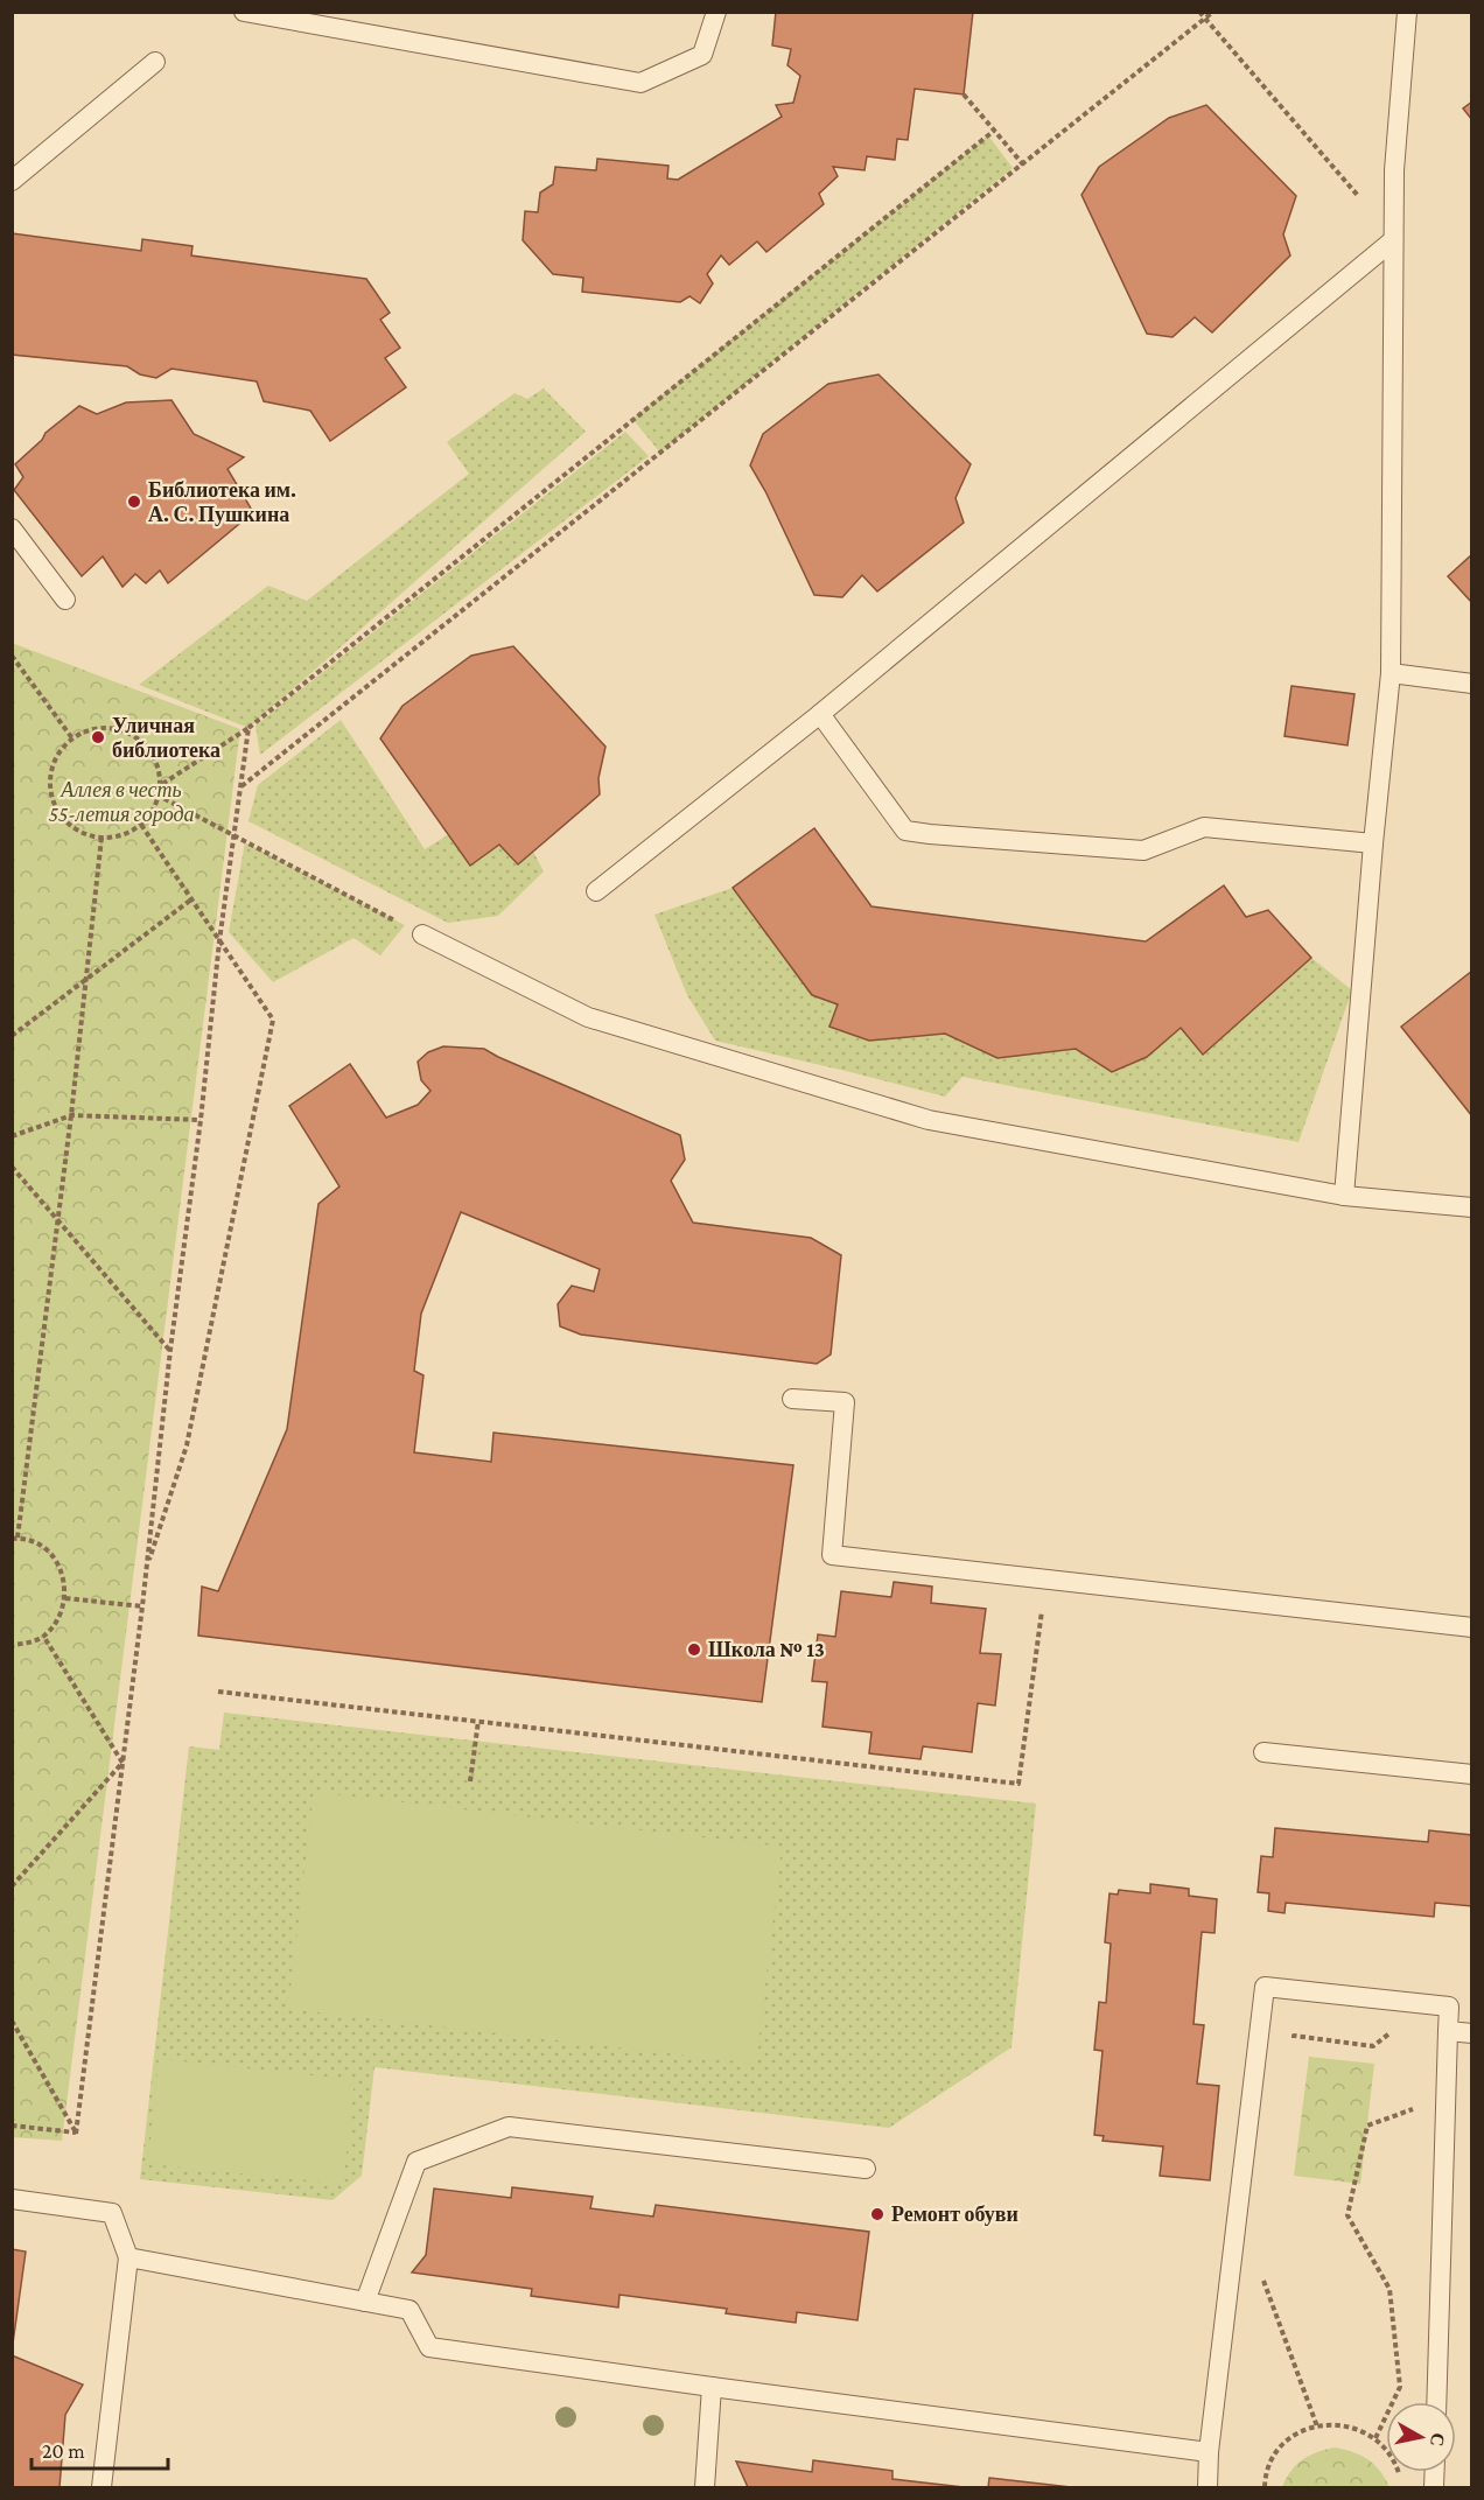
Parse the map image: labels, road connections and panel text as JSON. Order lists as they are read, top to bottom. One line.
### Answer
{"parks":["Аллея в честь 55-летия города"],"places":["Библиотека им. А. С. Пушкина","Уличная библиотека","Школа № 13","Ремонт обуви"],"scale_bar":"20 m","north":"right"}
